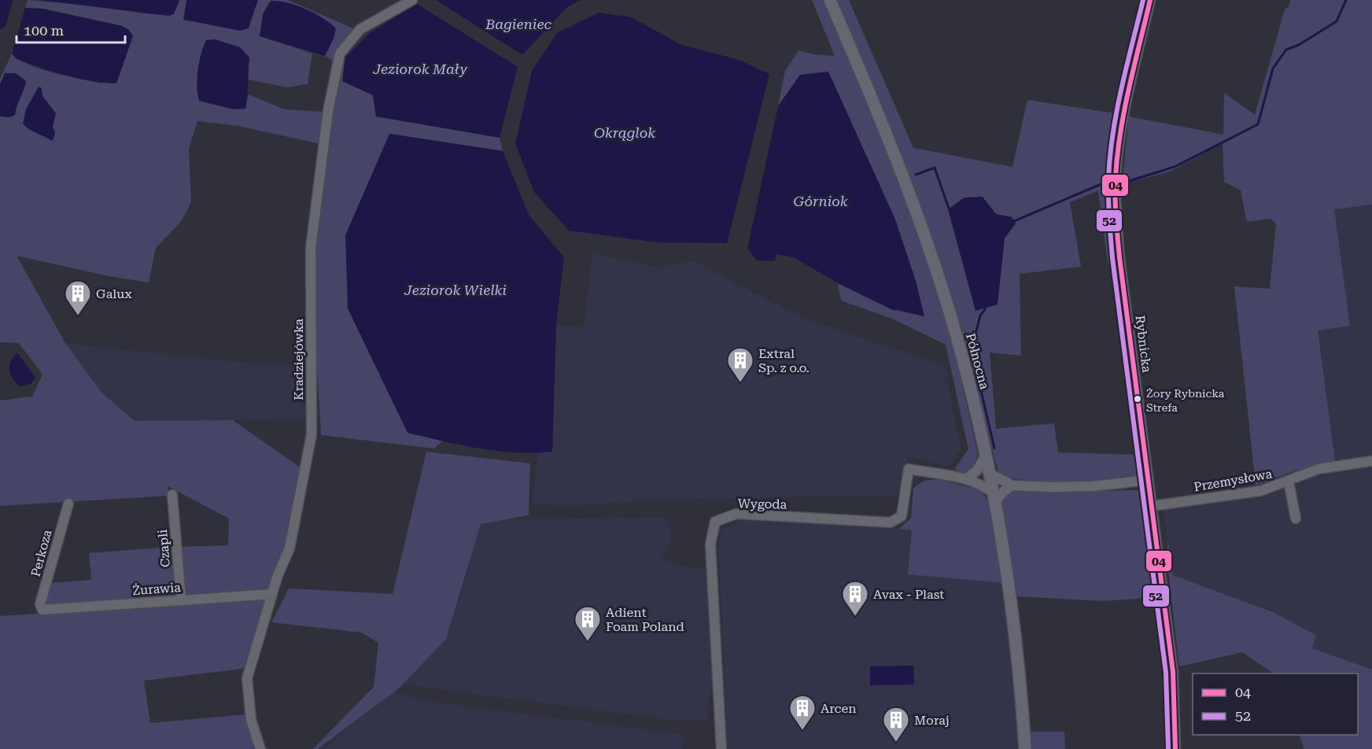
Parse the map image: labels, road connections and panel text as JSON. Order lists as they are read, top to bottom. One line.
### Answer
{"streets":{"main road":["Północna"],"street":["Rybnicka","Kradziejówka","Przemysłowa","Wygoda","Czapli","Perkoza","Żurawia"]},"crossings":[["Rybnicka","Przemysłowa"],["Kradziejówka","Żurawia"],["Północna","Wygoda"],["Czapli","Żurawia"],["Perkoza","Żurawia"]],"water":["Bagieniec","Jeziorok Mały","Okrąglok","Górniok","Jeziorok Wielki"],"places":{"building":["Galux","Extral Sp. z o.o.","Avax - Plast","Adient Foam Poland","Arcen","Moraj"],"other":["Żory Rybnicka Strefa"]},"lines":["transit line 04","transit line 52"],"legend":["04","52"],"scale_bar":"100 m"}
